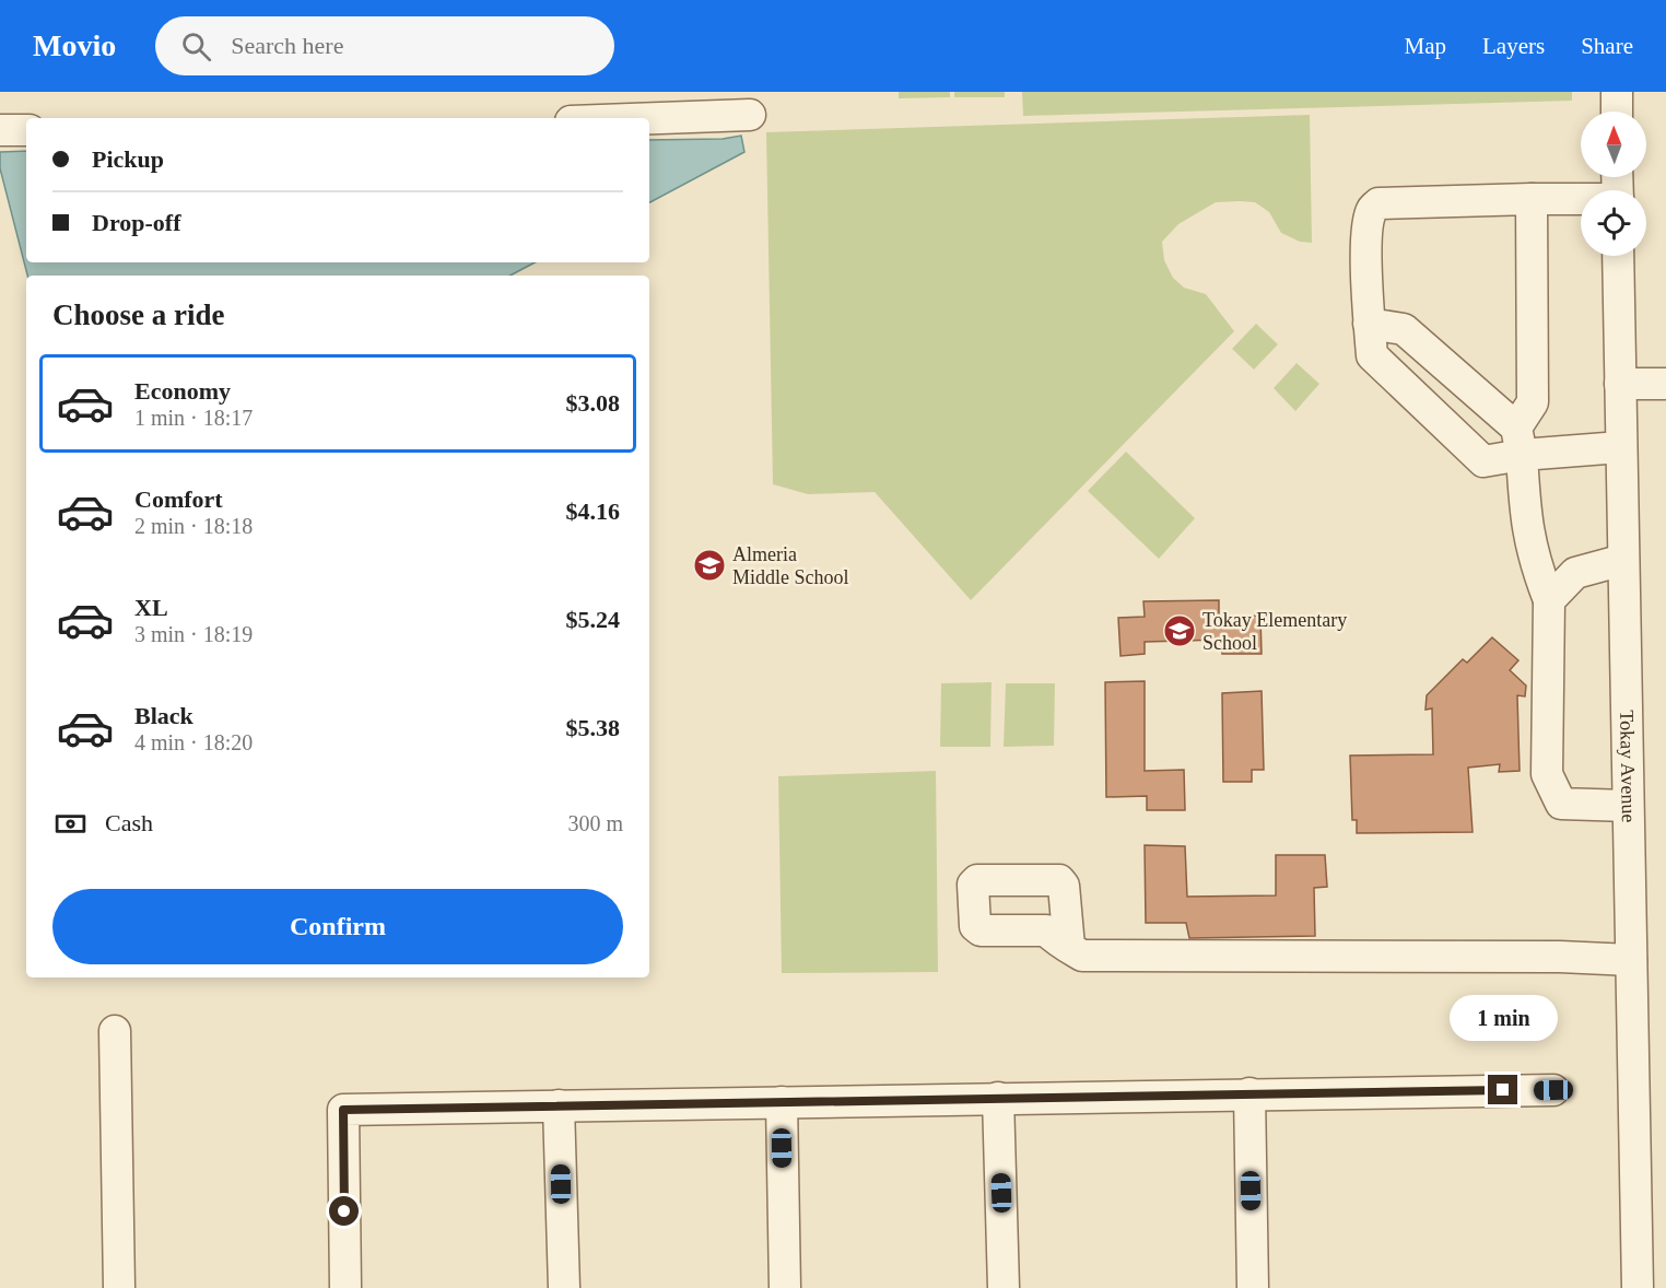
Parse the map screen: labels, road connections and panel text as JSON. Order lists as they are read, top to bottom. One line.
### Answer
{"streets":{"street":["Tokay Avenue"]},"places":{"school or university":["Almeria Middle School","Tokay Elementary School"]},"north":"top","page":{"header":"Movio","search":"Search here","nav":["Map","Layers","Share"],"banner":["Pickup","Drop-off"],"heading":"Choose a ride","list":[{"name":"Economy","note":"1 min · 18:17","value":"$3.08"},{"name":"Comfort","note":"2 min · 18:18","value":"$4.16"},{"name":"XL","note":"3 min · 18:19","value":"$5.24"},{"name":"Black","note":"4 min · 18:20","value":"$5.38"}],"pay":["Cash","300 m"],"buttons":"Confirm","bubble":"1 min"}}
